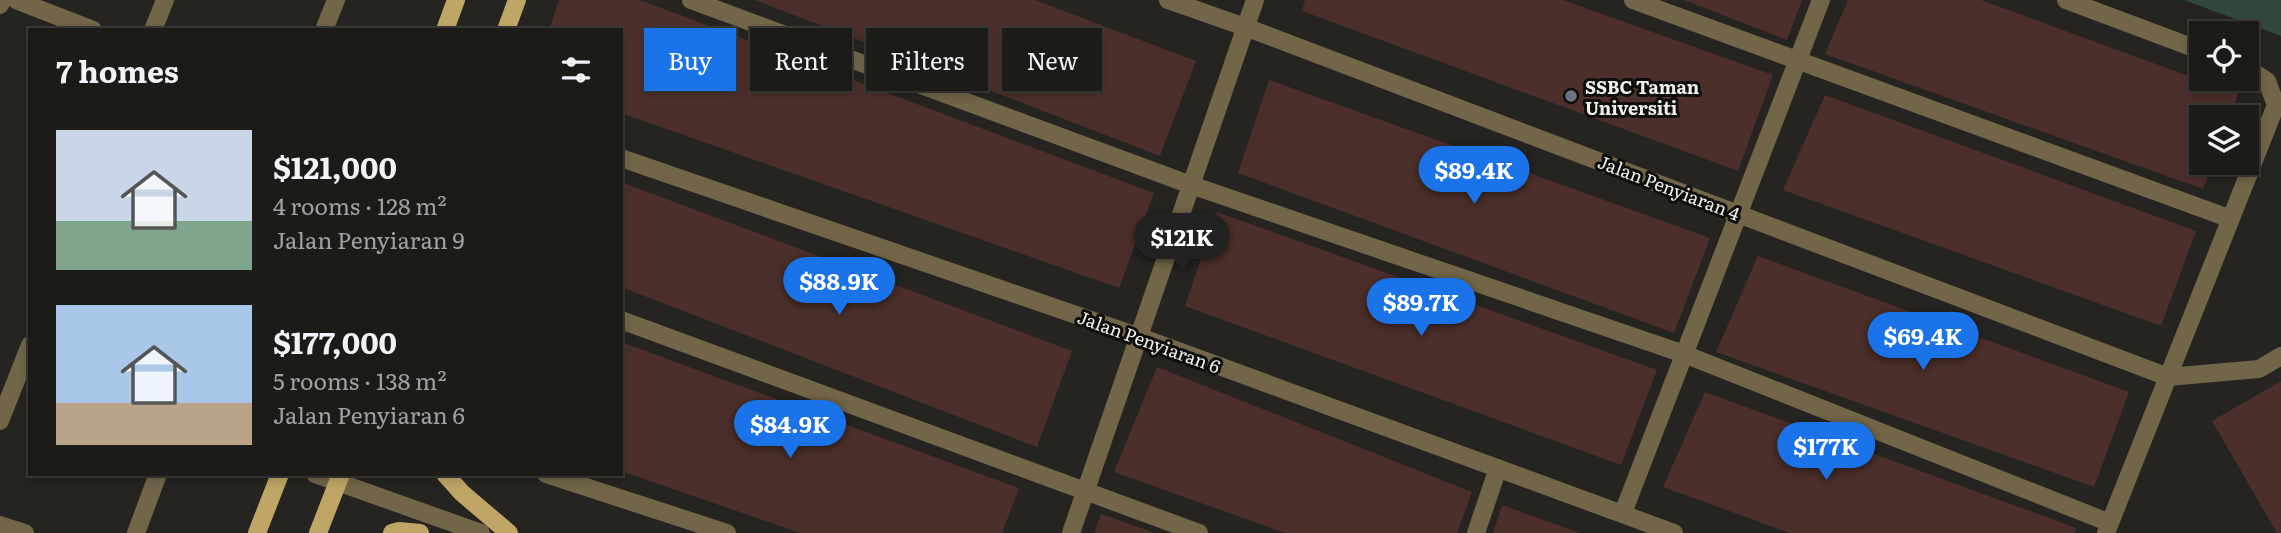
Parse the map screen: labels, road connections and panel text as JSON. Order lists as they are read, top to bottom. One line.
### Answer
{"streets":{"street":["Jalan Penyiaran 4","Jalan Penyiaran 6"]},"places":["SSBC Taman Universiti"],"page":{"chip":["Buy","Rent","Filters","New"],"heading":"7 homes","list":[{"name":"$121,000","note":"4 rooms · 128 m² · Jalan Penyiaran 9"},{"name":"$177,000","note":"5 rooms · 138 m² · Jalan Penyiaran 6"}],"price":["$89.4K","$121K","$88.9K","$89.7K","$69.4K","$84.9K","$177K"]}}
